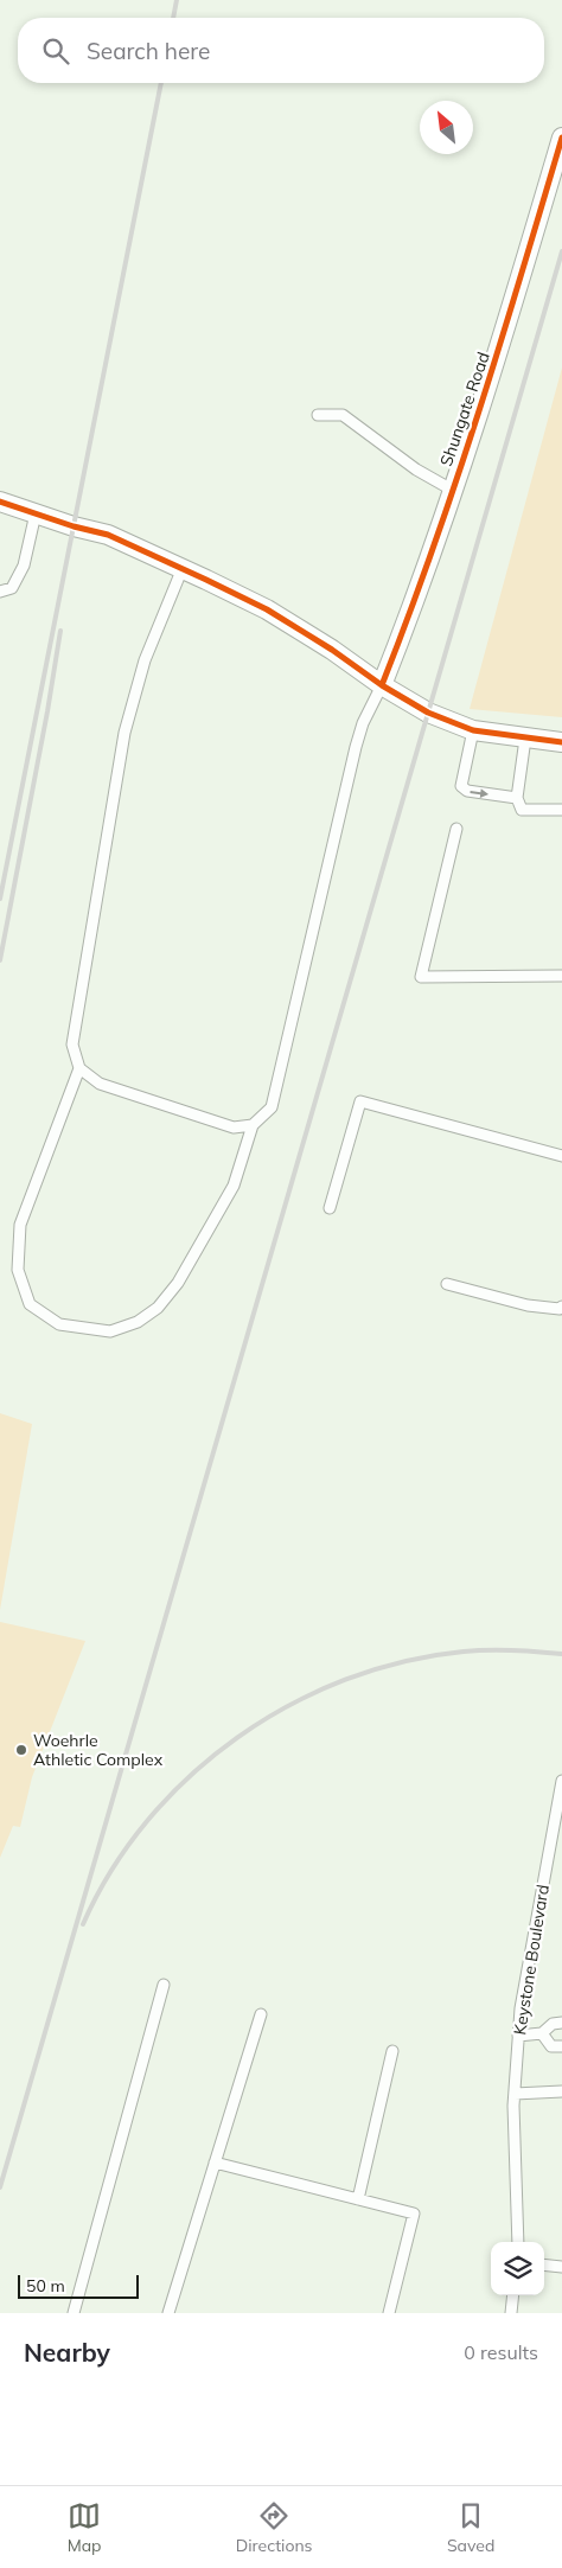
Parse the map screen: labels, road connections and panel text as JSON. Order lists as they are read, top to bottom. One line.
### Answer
{"streets":{"street":["Shungate Road"],"lane":["Keystone Boulevard"]},"places":["Woehrle Athletic Complex"],"scale_bar":"50 m","north":"top left","page":{"search":"Search here","scale":"50 m","heading":["Nearby","0 results"],"nav":["Map","Directions","Saved"]}}
